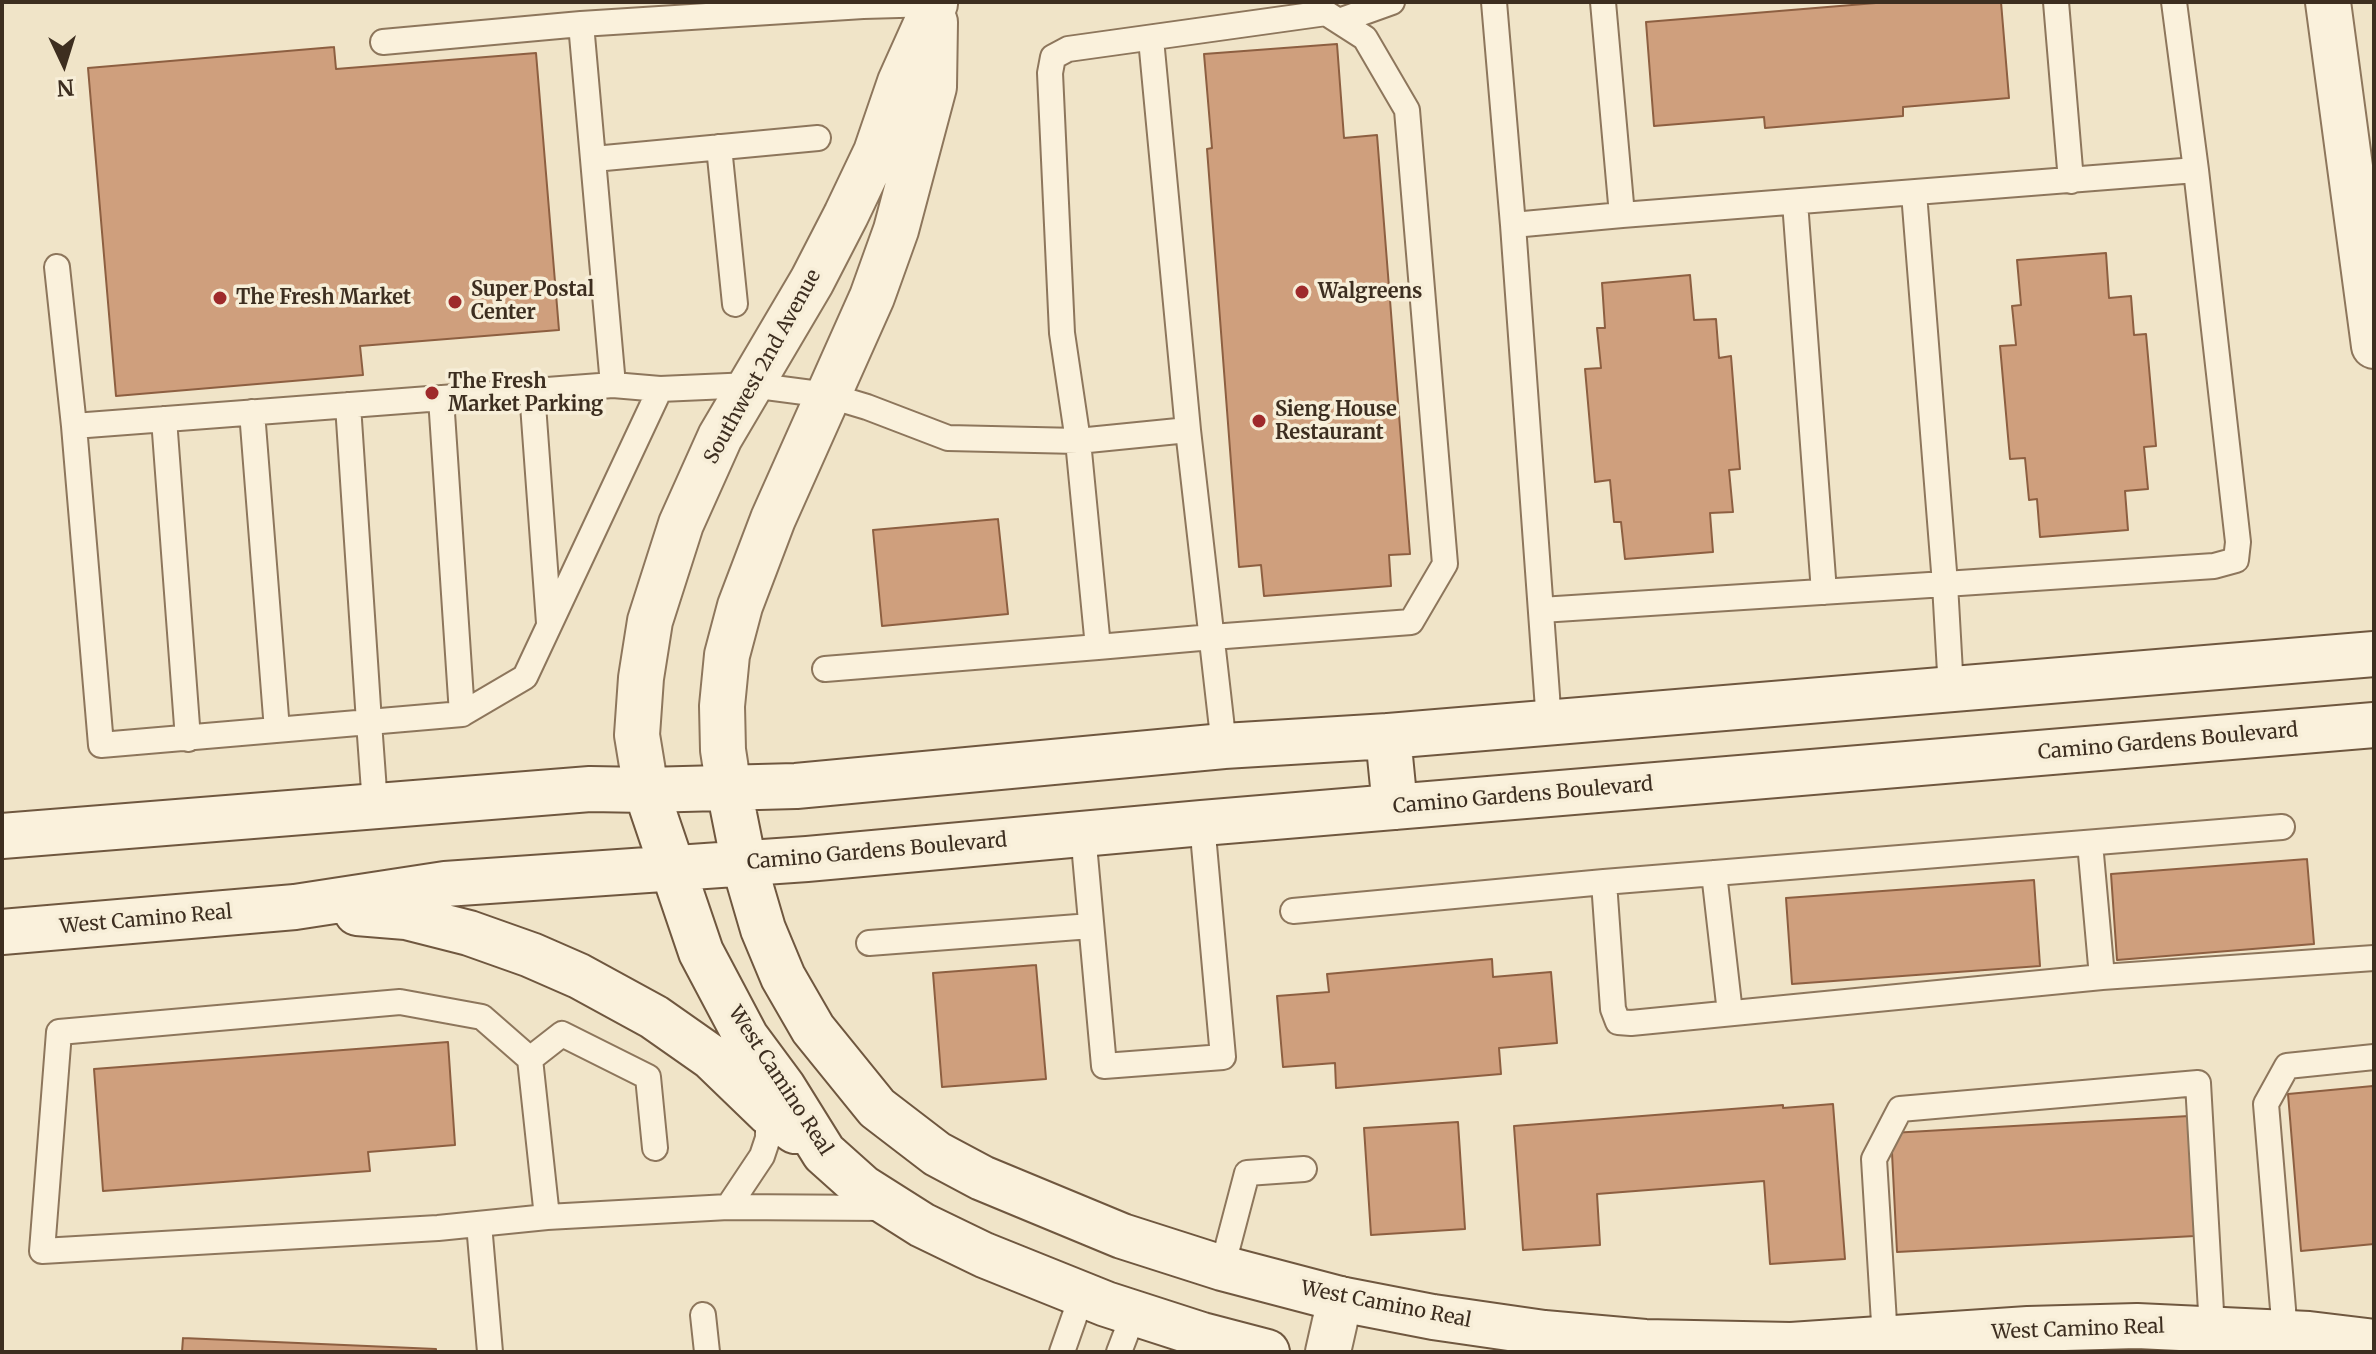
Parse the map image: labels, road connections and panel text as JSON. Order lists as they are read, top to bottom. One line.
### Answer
{"streets":{"street":["Southwest 2nd Avenue","Camino Gardens Boulevard","West Camino Real"]},"crossings":[["Southwest 2nd Avenue","West Camino Real"],["Camino Gardens Boulevard","West Camino Real"]],"places":["Walgreens","The Fresh Market","Super Postal Center","The Fresh Market Parking","Sieng House Restaurant"],"north":"bottom"}
